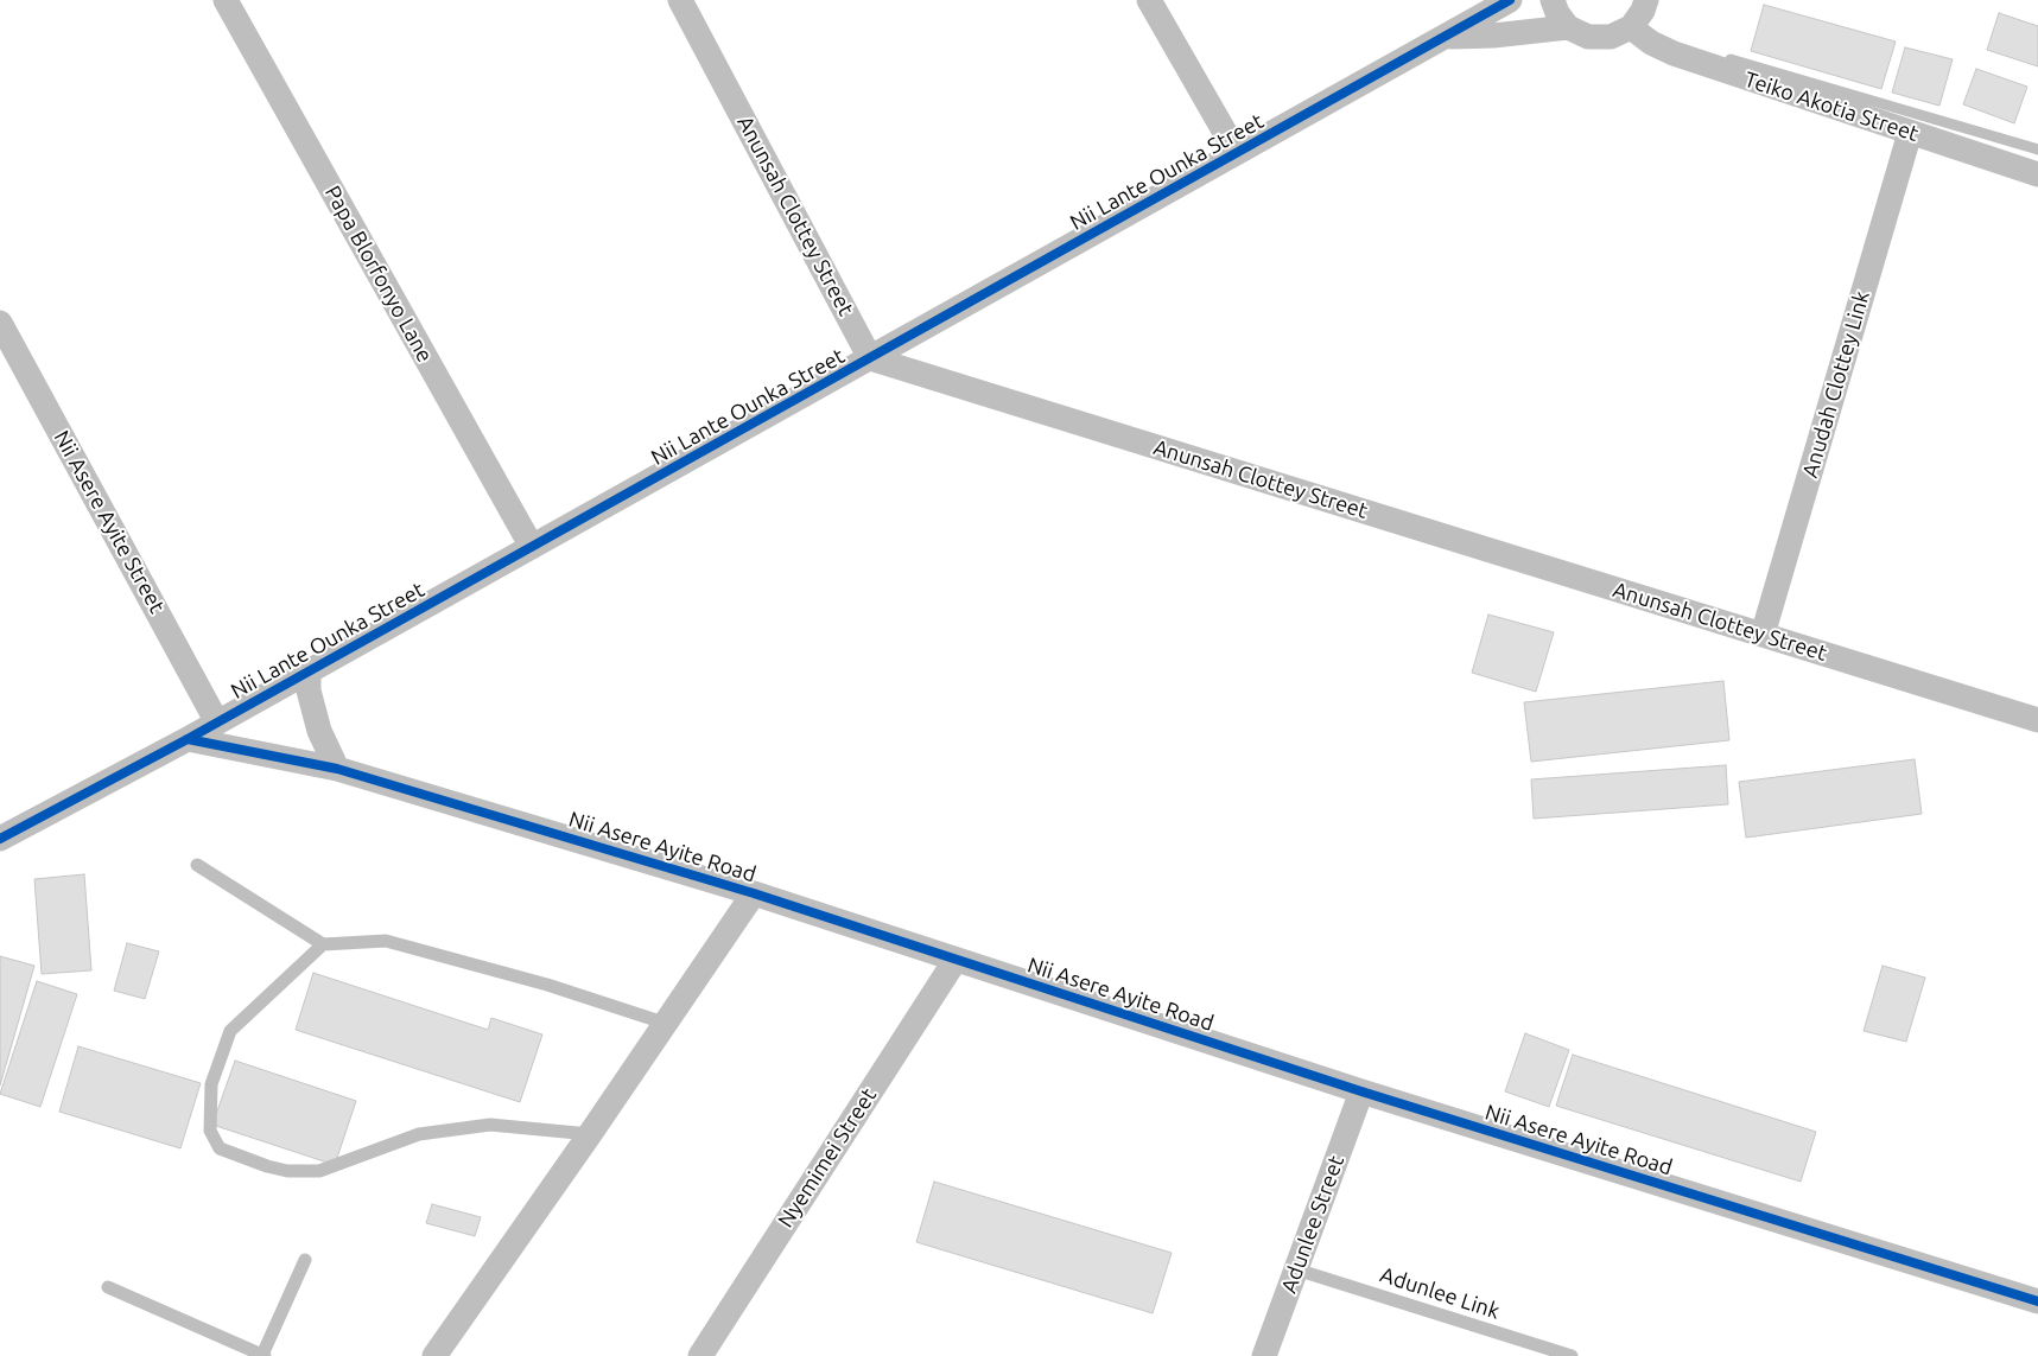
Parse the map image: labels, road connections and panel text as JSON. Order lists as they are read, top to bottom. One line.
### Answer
{"streets":{"street":["Teiko Akotia Street","Nii Lante Ounka Street","Anunsah Clottey Street","Papa Blorfonyo Lane","Anudah Clottey Link","Nii Asere Ayite Street","Nii Asere Ayite Road","Nyemimei Street","Adunlee Street"],"lane":["Adunlee Link"]},"crossings":[["Teiko Akotia Street","Anudah Clottey Link"],["Nii Lante Ounka Street","Anunsah Clottey Street"],["Nii Lante Ounka Street","Papa Blorfonyo Lane"],["Nii Lante Ounka Street","Nii Asere Ayite Street"],["Nii Lante Ounka Street","Nii Asere Ayite Road"],["Anunsah Clottey Street","Anudah Clottey Link"],["Nii Asere Ayite Road","Nyemimei Street"],["Nii Asere Ayite Road","Adunlee Street"],["Adunlee Street","Adunlee Link"]]}
